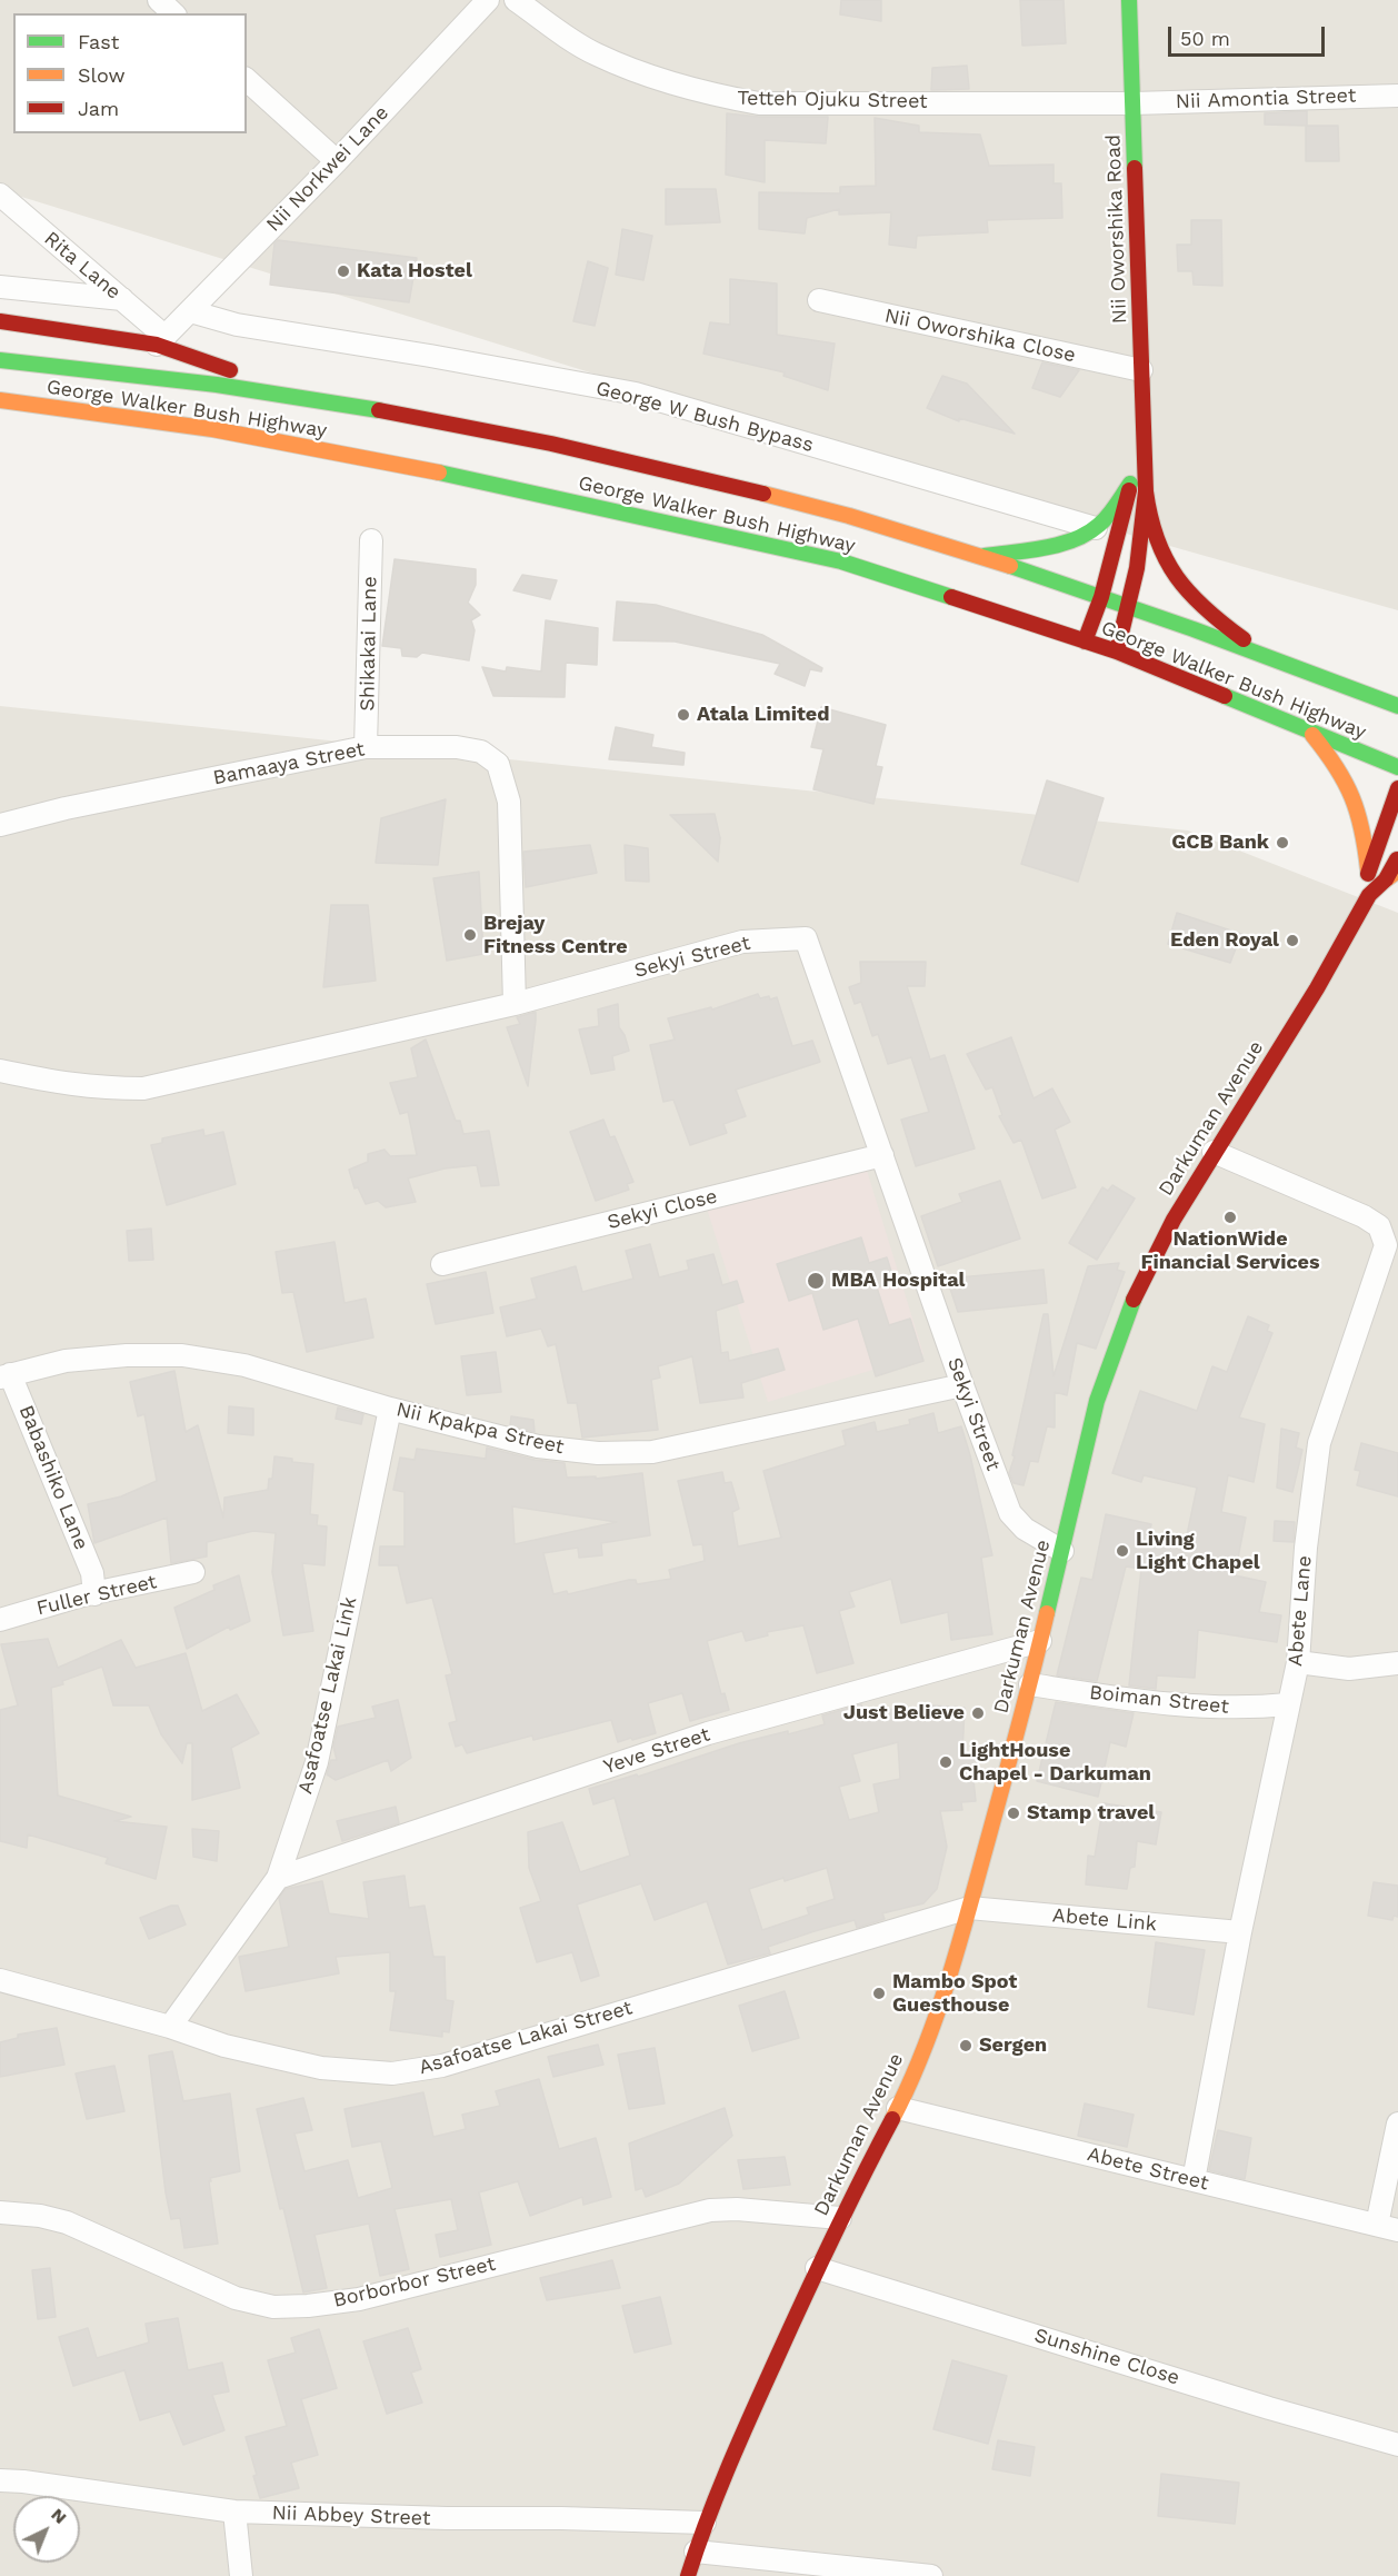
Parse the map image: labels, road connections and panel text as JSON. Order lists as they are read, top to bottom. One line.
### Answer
{"streets":{"main road":["Nii Oworshika Road","George Walker Bush Highway","Darkuman Avenue"],"street":["Nii Amontia Street","Tetteh Ojuku Street","Nii Norkwei Lane","Rita Lane","Nii Oworshika Close","George W Bush Bypass","Shikakai Lane","Bamaaya Street","Sekyi Street","Sekyi Close","Nii Kpakpa Street","Babashiko Lane","Fuller Street","Abete Lane","Asafoatse Lakai Link","Boiman Street","Yeve Street","Abete Link","Asafoatse Lakai Street","Abete Street","Borborbor Street","Sunshine Close","Nii Abbey Street"]},"crossings":[["Nii Amontia Street","Tetteh Ojuku Street"],["Nii Amontia Street","Nii Oworshika Road"],["Tetteh Ojuku Street","Nii Oworshika Road"],["Nii Norkwei Lane","Rita Lane"],["Nii Norkwei Lane","George W Bush Bypass"],["Nii Oworshika Road","Nii Oworshika Close"],["Nii Oworshika Road","George Walker Bush Highway"],["Shikakai Lane","Bamaaya Street"],["Bamaaya Street","Sekyi Street"],["Sekyi Street","Darkuman Avenue"],["Sekyi Street","Sekyi Close"],["Sekyi Street","Nii Kpakpa Street"],["Darkuman Avenue","Abete Lane"],["Darkuman Avenue","Boiman Street"],["Darkuman Avenue","Yeve Street"],["Darkuman Avenue","Abete Link"],["Darkuman Avenue","Asafoatse Lakai Street"],["Darkuman Avenue","Abete Street"],["Darkuman Avenue","Borborbor Street"],["Darkuman Avenue","Sunshine Close"],["Darkuman Avenue","Nii Abbey Street"],["Nii Kpakpa Street","Babashiko Lane"],["Nii Kpakpa Street","Asafoatse Lakai Link"],["Babashiko Lane","Fuller Street"],["Abete Lane","Boiman Street"],["Abete Lane","Abete Link"],["Abete Lane","Abete Street"],["Asafoatse Lakai Link","Yeve Street"],["Asafoatse Lakai Link","Asafoatse Lakai Street"],["Abete Link","Asafoatse Lakai Street"]],"places":["Kata Hostel","Atala Limited","GCB Bank","Brejay Fitness Centre","Eden Royal","NationWide Financial Services","MBA Hospital","Living Light Chapel","Just Believe","LightHouse Chapel - Darkuman","Stamp travel","Mambo Spot Guesthouse","Sergen"],"legend":["Fast","Slow","Jam"],"scale_bar":"50 m","north":"top right"}
